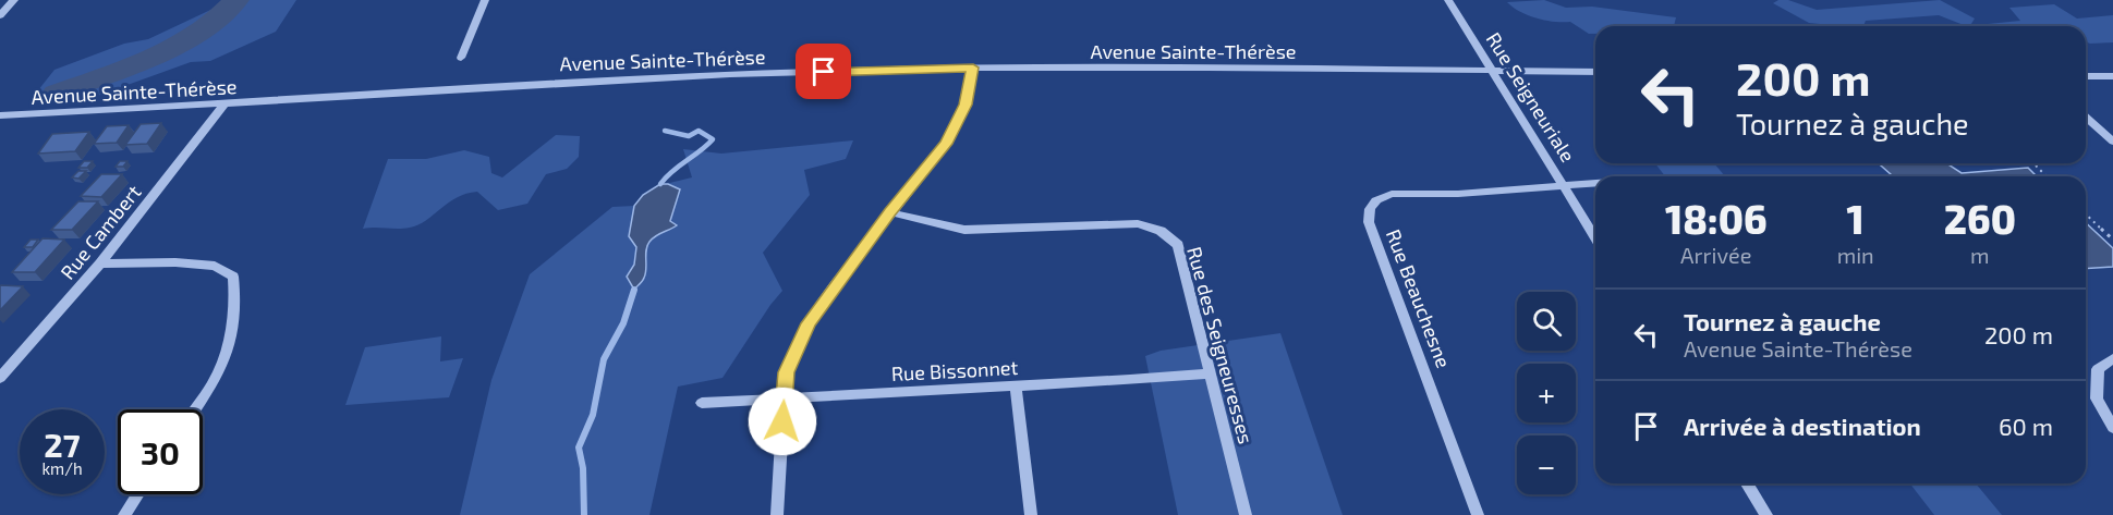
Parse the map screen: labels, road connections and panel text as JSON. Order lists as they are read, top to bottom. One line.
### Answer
{"streets":{"street":["Avenue Sainte-Thérèse","Rue Seigneuriale","Rue Cambert","Rue Beauchesne","Rue des Seigneuresses","Rue Bissonnet"]},"crossings":[["Avenue Sainte-Thérèse","Rue Seigneuriale"],["Avenue Sainte-Thérèse","Rue Cambert"],["Rue Seigneuriale","Rue Beauchesne"],["Rue des Seigneuresses","Rue Bissonnet"]],"page":{"turn":["200 m","Tournez à gauche"],"eta":["18:06","Arrivée","1","min","260","m"],"list":[{"name":"Tournez à gauche","note":"Avenue Sainte-Thérèse","value":"200 m"},{"name":"Arrivée à destination","value":"60 m"}],"map_buttons":["+","−"],"speed":"27 km/h","limit":"30"}}
